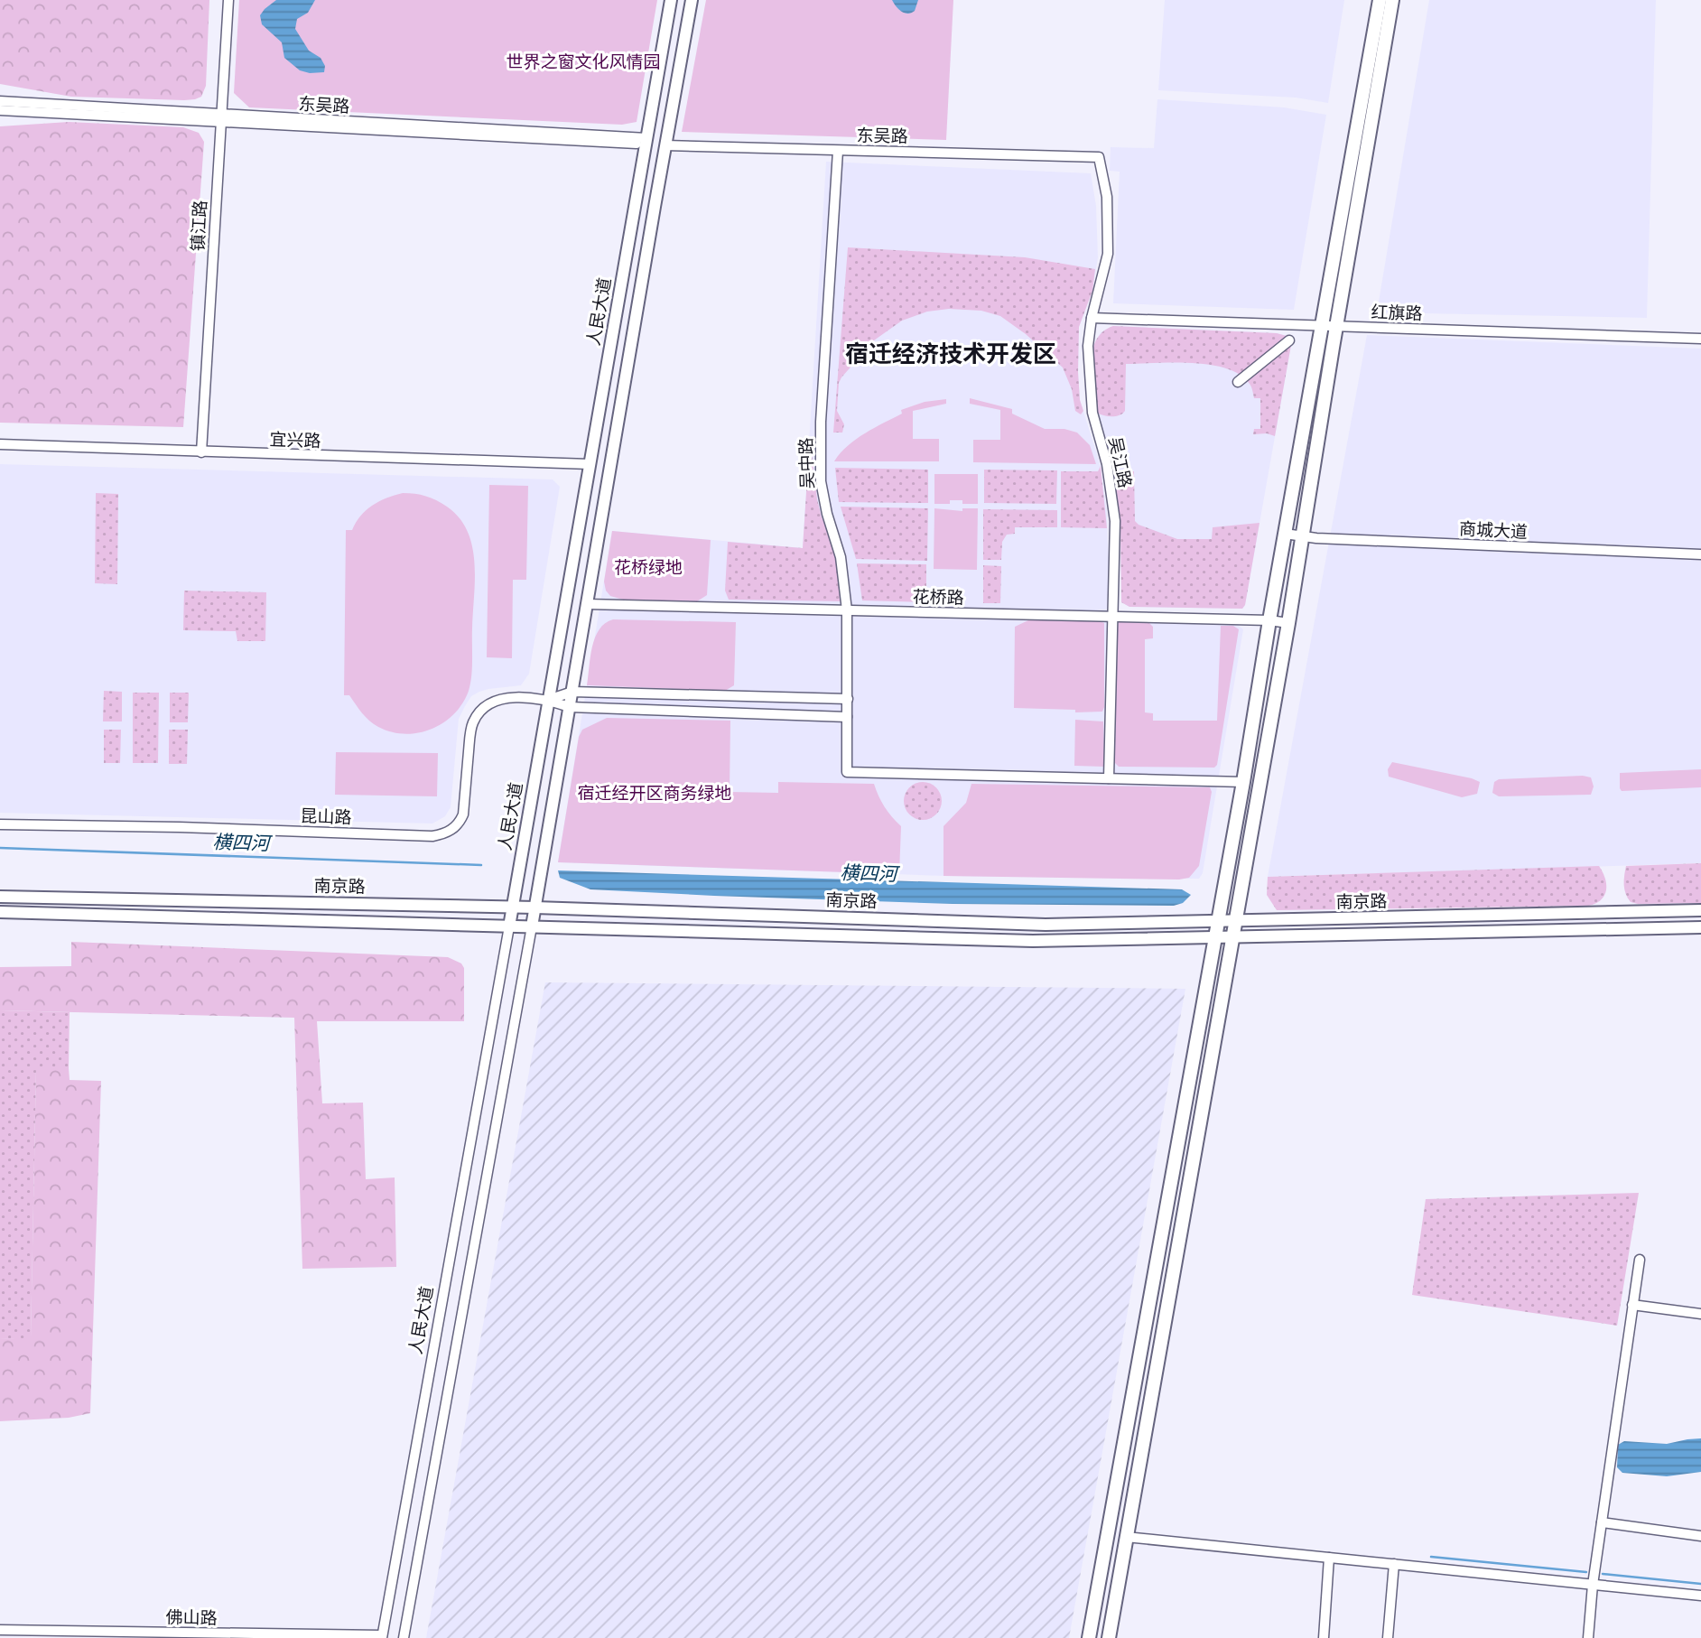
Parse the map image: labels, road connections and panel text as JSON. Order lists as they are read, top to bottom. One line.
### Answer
{"streets":{"main road":["人民大道","南京路"],"street":["东吴路","镇江路","红旗路","宜兴路","吴江路","吴中路","商城大道","花桥路","昆山路","佛山路"]},"crossings":[["东吴路","镇江路"],["东吴路","人民大道"],["东吴路","吴江路"],["东吴路","吴中路"],["镇江路","宜兴路"],["人民大道","宜兴路"],["人民大道","昆山路"],["人民大道","南京路"],["人民大道","佛山路"],["红旗路","吴江路"],["吴江路","吴中路"],["吴江路","花桥路"],["吴中路","花桥路"]],"districts":["宿迁经济技术开发区"],"water":["横四河"],"parks":["世界之窗文化风情园","花桥绿地","宿迁经开区商务绿地"]}
